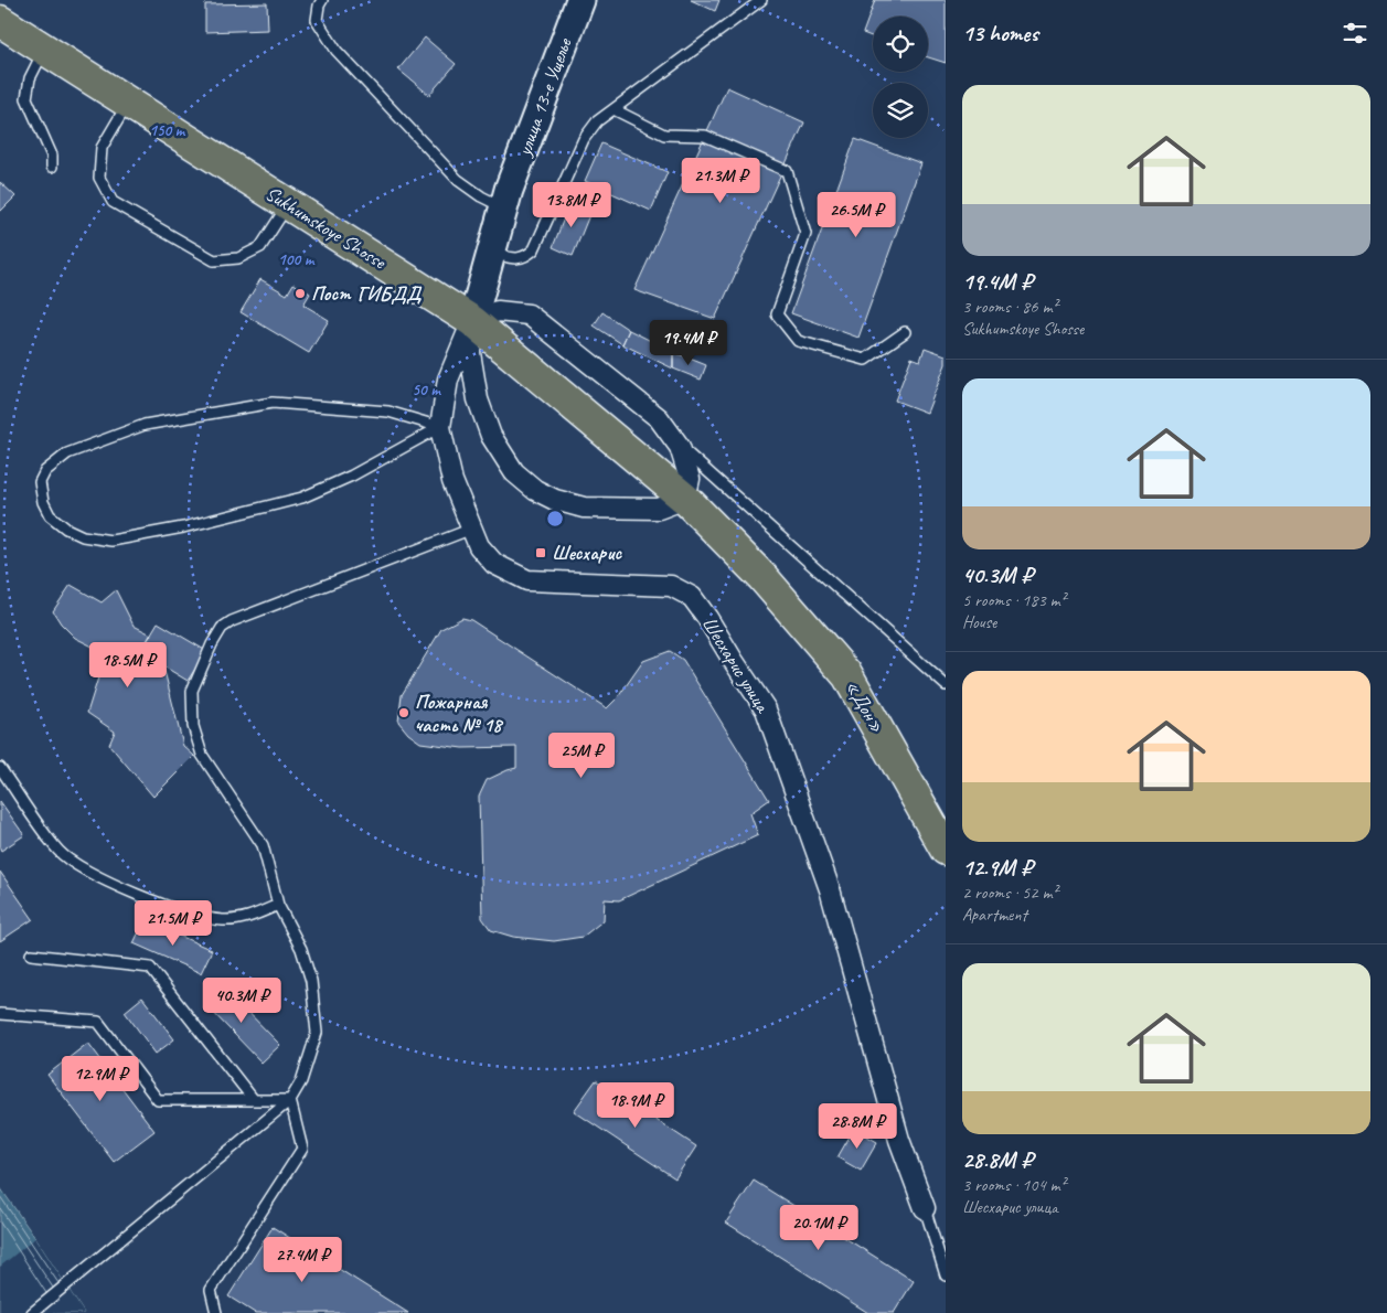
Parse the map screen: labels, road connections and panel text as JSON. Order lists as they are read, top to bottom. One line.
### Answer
{"streets":{"highway":["Sukhumskoye Shosse","«Дон»"],"street":["улица 13-е Ущелье","Шесхарис улица"]},"crossings":[["улица 13-е Ущелье","Sukhumskoye Shosse"],["улица 13-е Ущелье","Шесхарис улица"],["Sukhumskoye Shosse","Шесхарис улица"],["Sukhumskoye Shosse","«Дон»"]],"places":{"other":["Пост ГИБДД","Пожарная часть № 18"],"transit":["Шесхарис"]},"page":{"heading":"13 homes","list":[{"name":"19.4M ₽","note":"3 rooms · 86 m² · Sukhumskoye Shosse"},{"name":"40.3M ₽","note":"5 rooms · 183 m² · House"},{"name":"12.9M ₽","note":"2 rooms · 52 m² · Apartment"},{"name":"28.8M ₽","note":"3 rooms · 104 m² · Шесхарис улица"}],"price":["21.3M ₽","13.8M ₽","26.5M ₽","19.4M ₽","18.5M ₽","25M ₽","21.5M ₽","40.3M ₽","12.9M ₽","18.9M ₽","28.8M ₽","20.1M ₽","27.4M ₽"]},"rings":["150 m","100 m","50 m"]}
